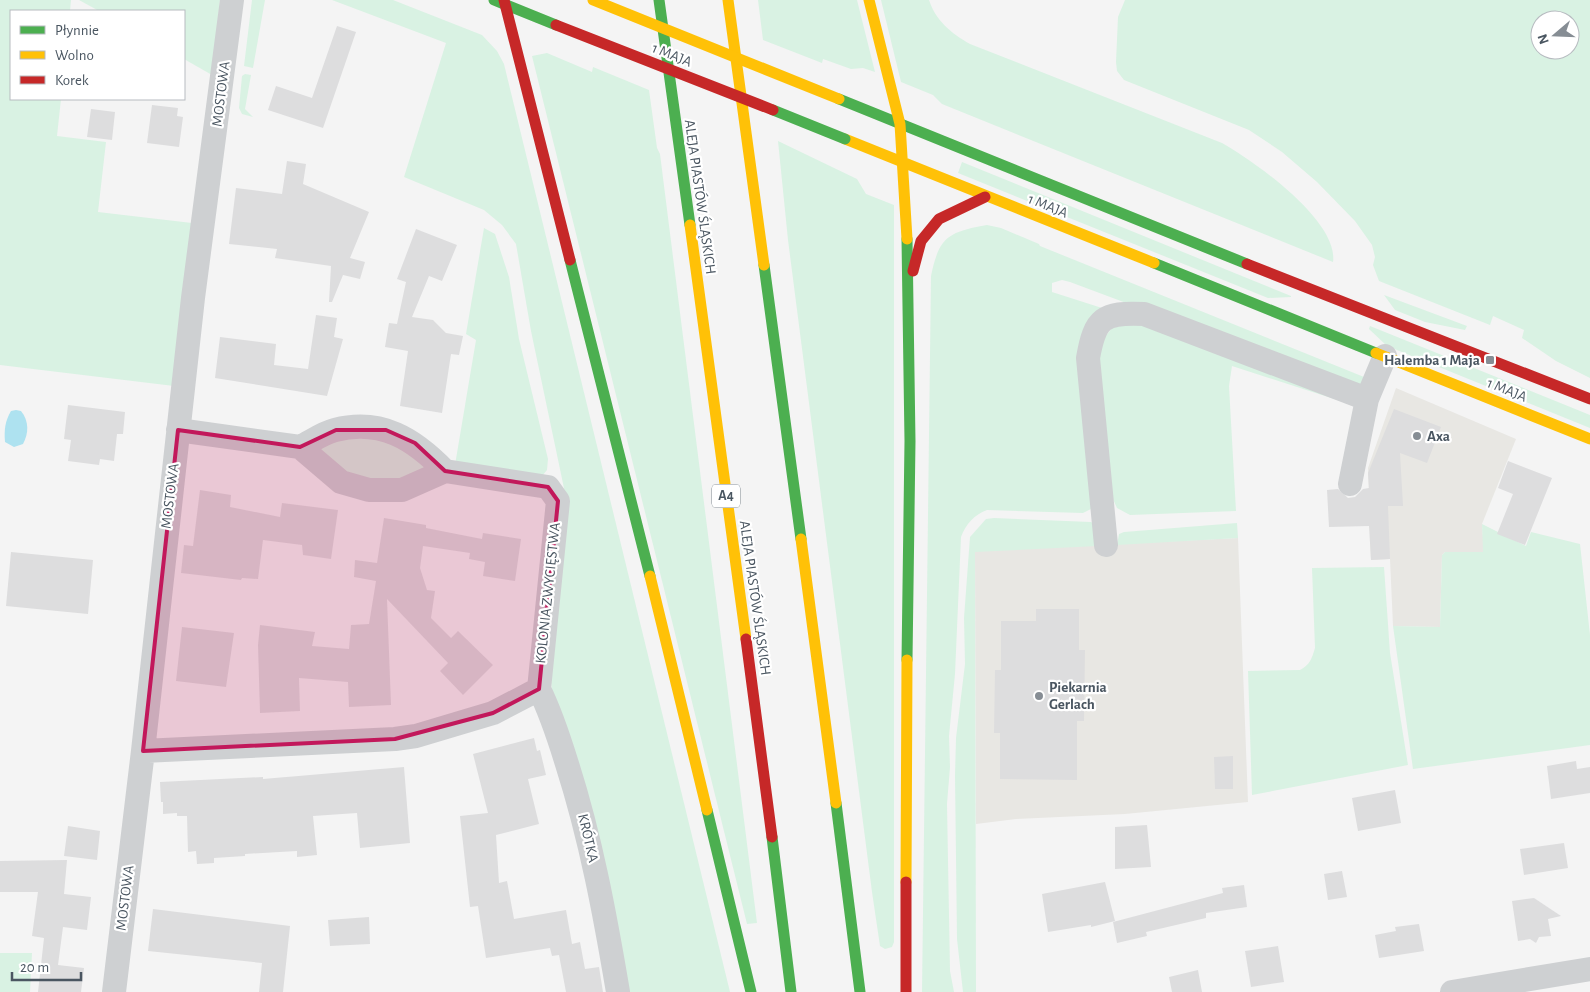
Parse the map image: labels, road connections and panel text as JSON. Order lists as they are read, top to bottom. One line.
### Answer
{"streets":{"main road":["1 MAJA","ALEJA PIASTÓW ŚLĄSKICH","A4"],"street":["MOSTOWA","KOLONIA ZWYCIĘSTWA","KRÓTKA"]},"crossings":[["KOLONIA ZWYCIĘSTWA","KRÓTKA"]],"places":{"transit":["Halemba 1 Maja"],"other":["Axa","Piekarnia Gerlach"]},"legend":["Płynnie","Wolno","Korek"],"scale_bar":"20 m","north":"left"}
